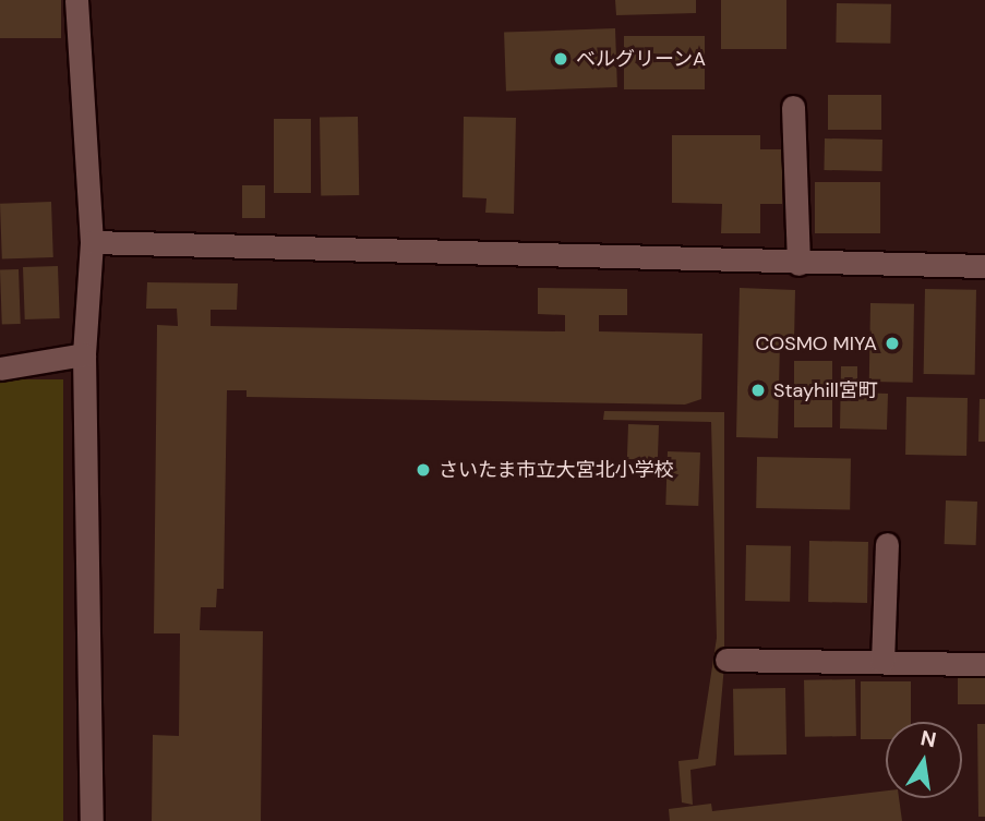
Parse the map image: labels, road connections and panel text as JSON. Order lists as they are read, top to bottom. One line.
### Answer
{"places":["ベルグリーンA","COSMO MIYA","Stayhill宮町","さいたま市立大宮北小学校"],"north":"top"}
